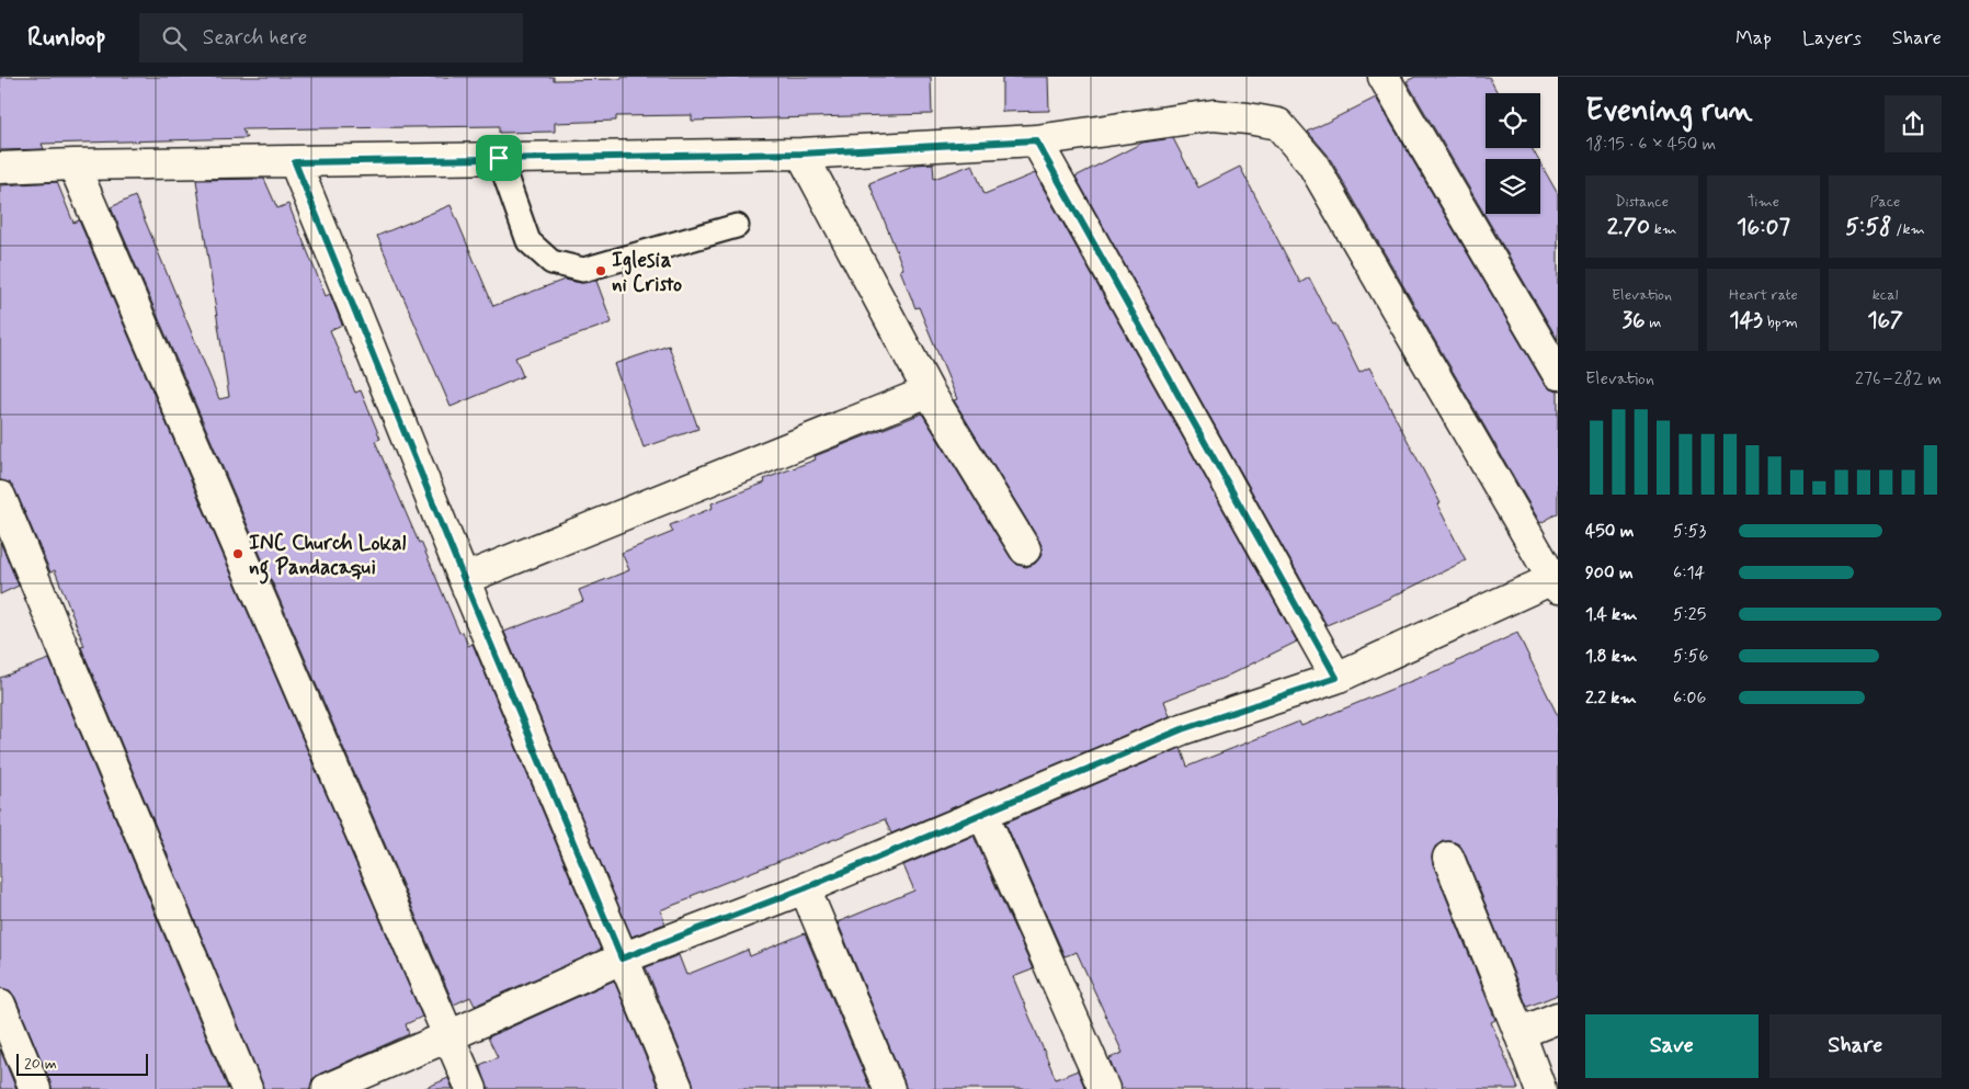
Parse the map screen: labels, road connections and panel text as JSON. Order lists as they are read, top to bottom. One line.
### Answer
{"places":["Iglesia ni Cristo","INC Church Lokal ng Pandacaqui"],"scale_bar":"20 m","page":{"header":"Runloop","search":"Search here","nav":["Map","Layers","Share"],"heading":["Evening run","18:15 · 6 × 450 m"],"stats":[["Distance","2.70 km"],["Time","16:07"],["Pace","5:58 /km"],["Elevation","36 m"],["Heart rate","143 bpm"],["kcal","167"]],"chart":["Elevation","276–282 m"],"list":[{"name":"450 m","note":"5:53"},{"name":"900 m","note":"6:14"},{"name":"1.4 km","note":"5:25"},{"name":"1.8 km","note":"5:56"},{"name":"2.2 km","note":"6:06"}],"buttons":["Save","Share"],"scale":"20 m"}}
